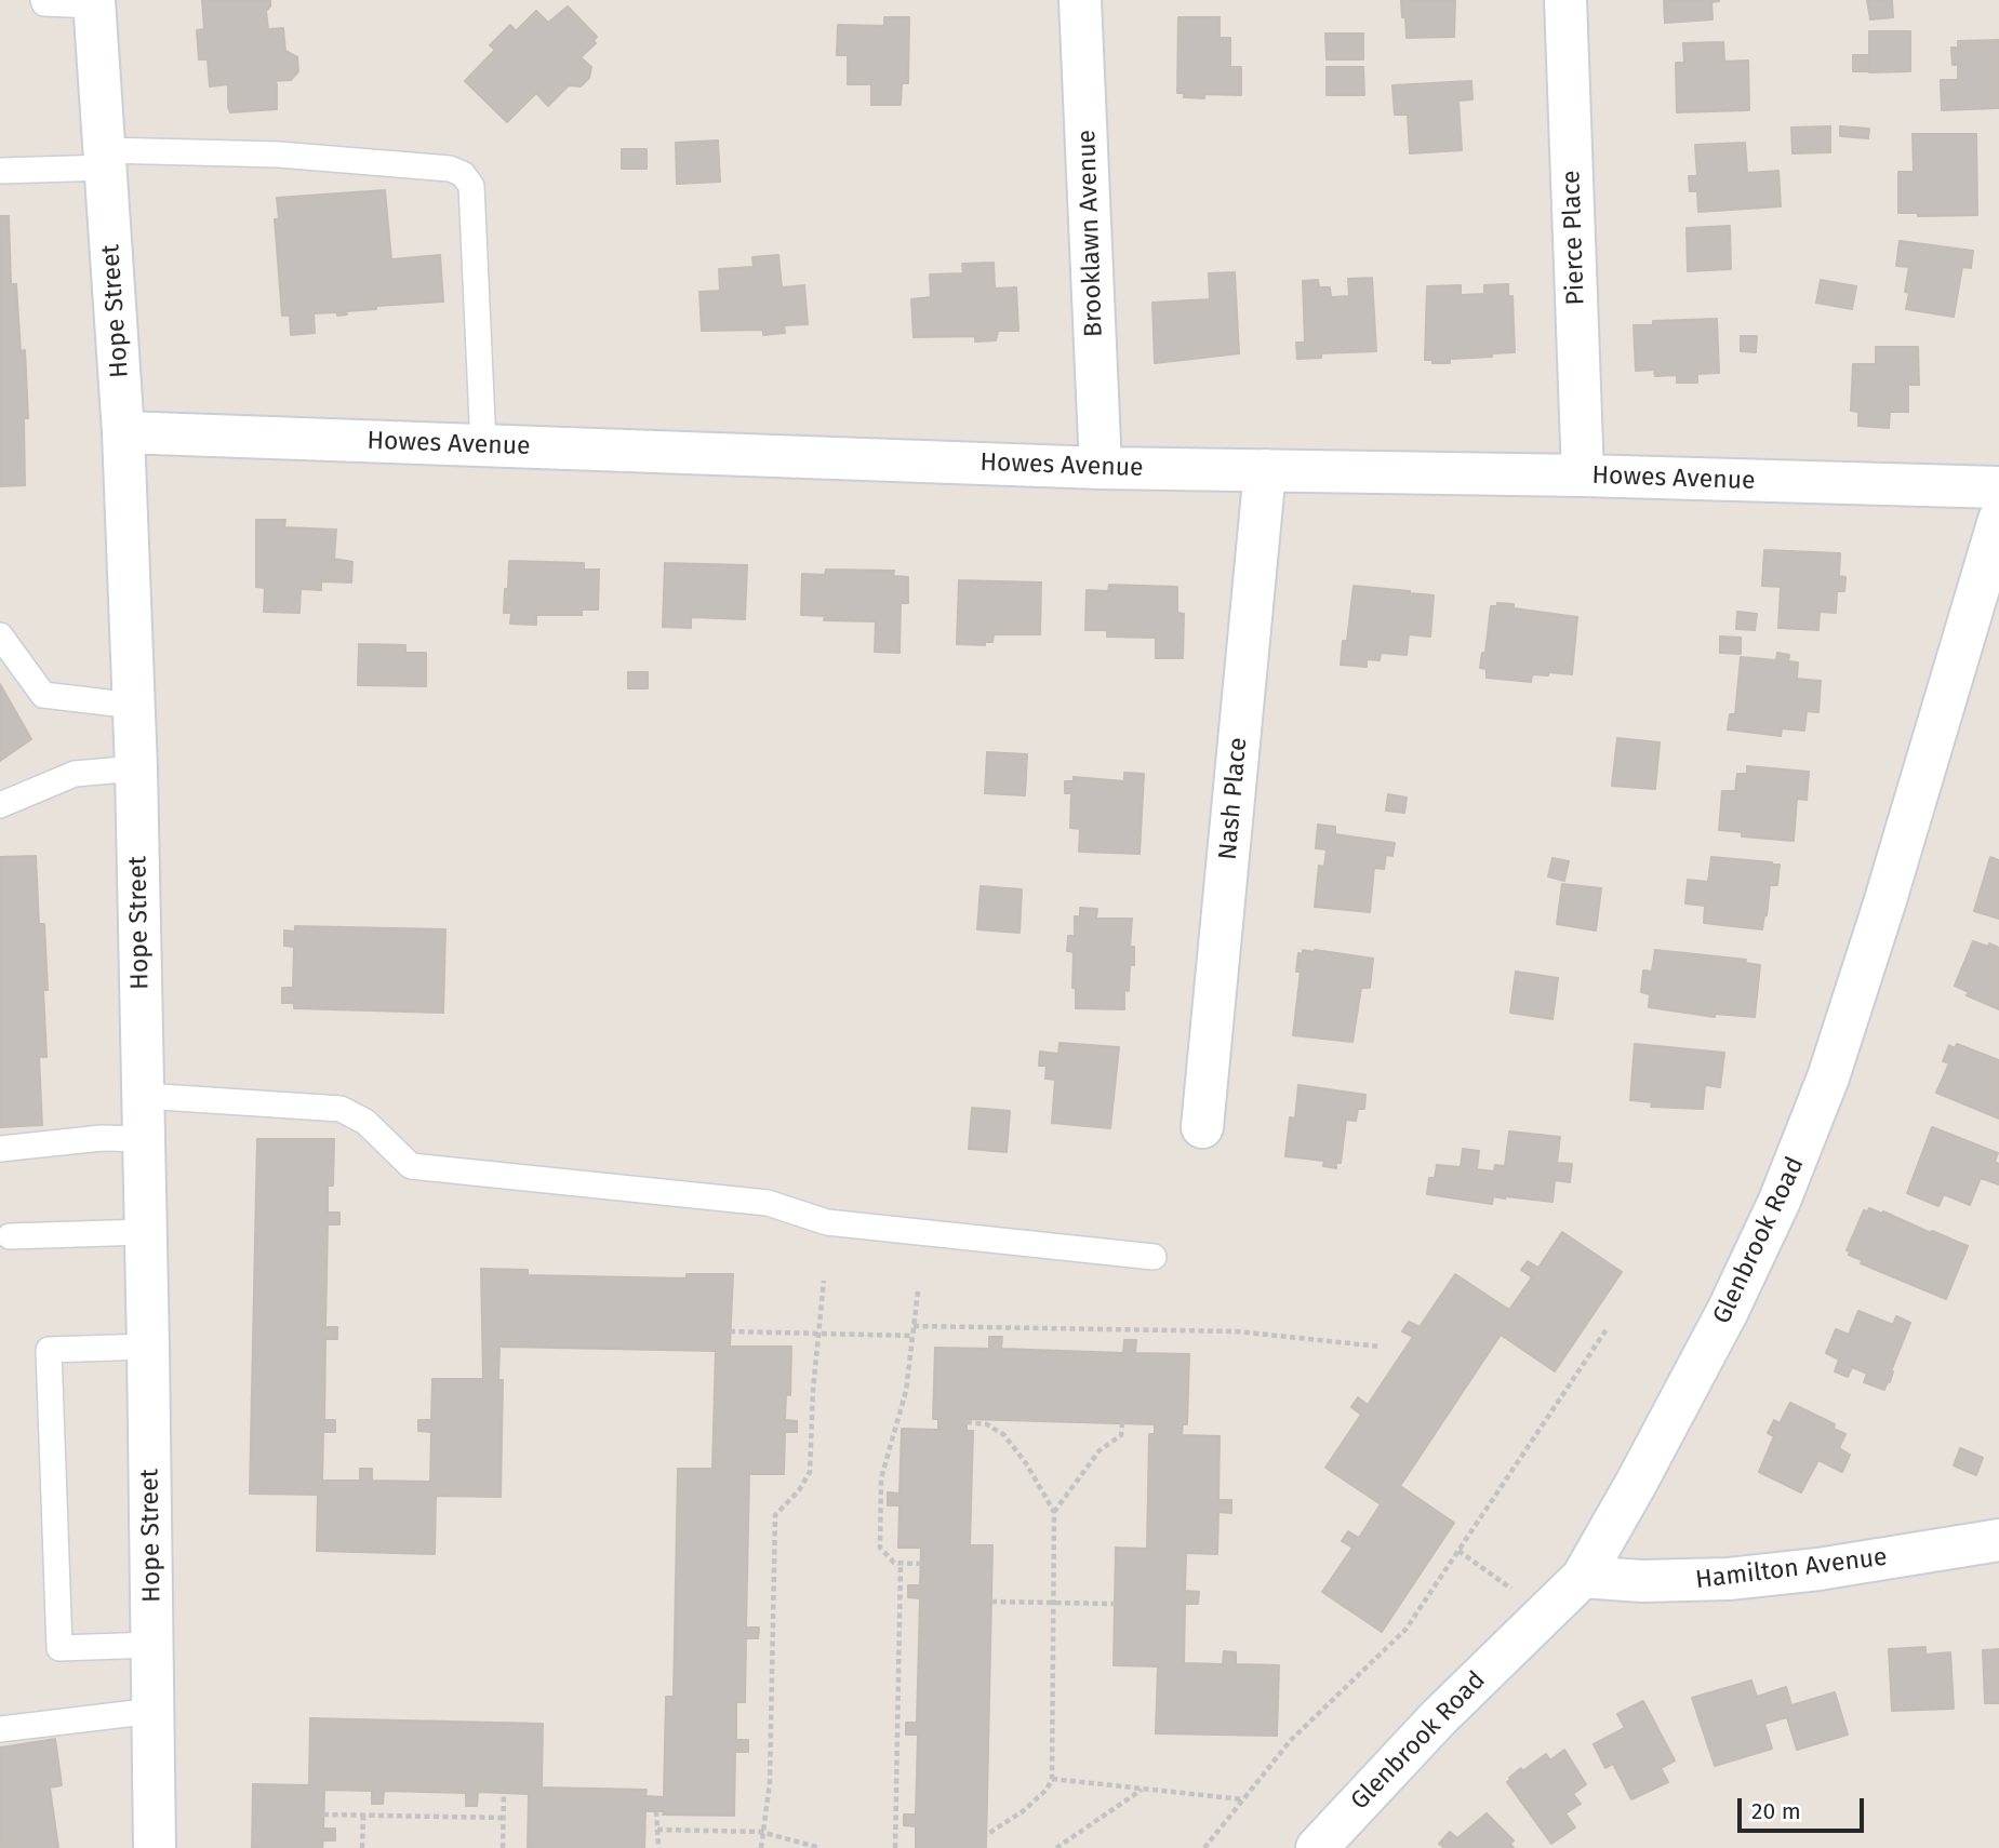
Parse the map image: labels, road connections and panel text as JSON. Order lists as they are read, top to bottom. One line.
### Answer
{"streets":{"street":["Brooklawn Avenue","Pierce Place","Hope Street","Howes Avenue","Nash Place","Glenbrook Road","Hamilton Avenue"]},"crossings":[["Brooklawn Avenue","Howes Avenue"],["Pierce Place","Howes Avenue"],["Hope Street","Howes Avenue"],["Howes Avenue","Nash Place"],["Glenbrook Road","Hamilton Avenue"]],"scale_bar":"20 m"}
